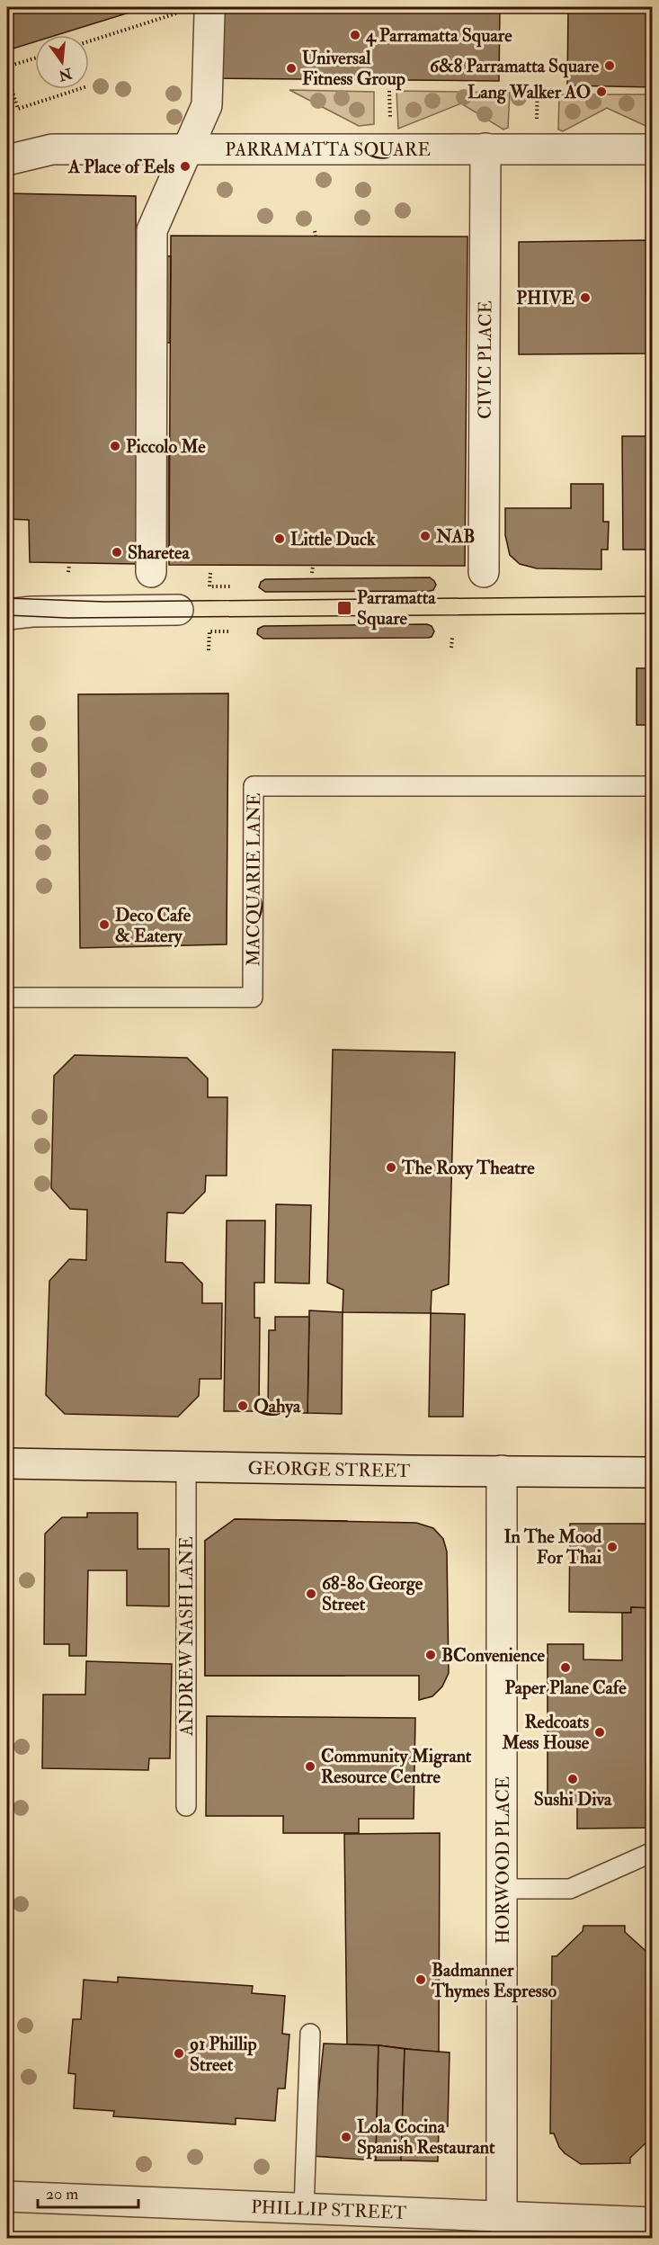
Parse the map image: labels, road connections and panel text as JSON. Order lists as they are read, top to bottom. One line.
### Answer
{"streets":{"street":["PARRAMATTA SQUARE","CIVIC PLACE","GEORGE STREET","HORWOOD PLACE","PHILLIP STREET"],"lane":["MACQUARIE LANE","ANDREW NASH LANE"]},"crossings":[["PARRAMATTA SQUARE","CIVIC PLACE"],["GEORGE STREET","ANDREW NASH LANE"],["GEORGE STREET","HORWOOD PLACE"],["HORWOOD PLACE","PHILLIP STREET"]],"places":{"other":["4 Parramatta Square","6&8 Parramatta Square","Universal Fitness Group","Lang Walker AO","A Place of Eels","PHIVE","Piccolo Me","NAB","Little Duck","Sharetea","Deco Cafe & Eatery","The Roxy Theatre","Qahya","In The Mood For Thai","68-80 George Street","BConvenience","Paper Plane Cafe","Redcoats Mess House","Community Migrant Resource Centre","Sushi Diva","Badmanner Thymes Espresso","91 Phillip Street","Lola Cocina Spanish Restaurant"],"transit":["Parramatta Square"]},"scale_bar":"20 m","north":"bottom"}
